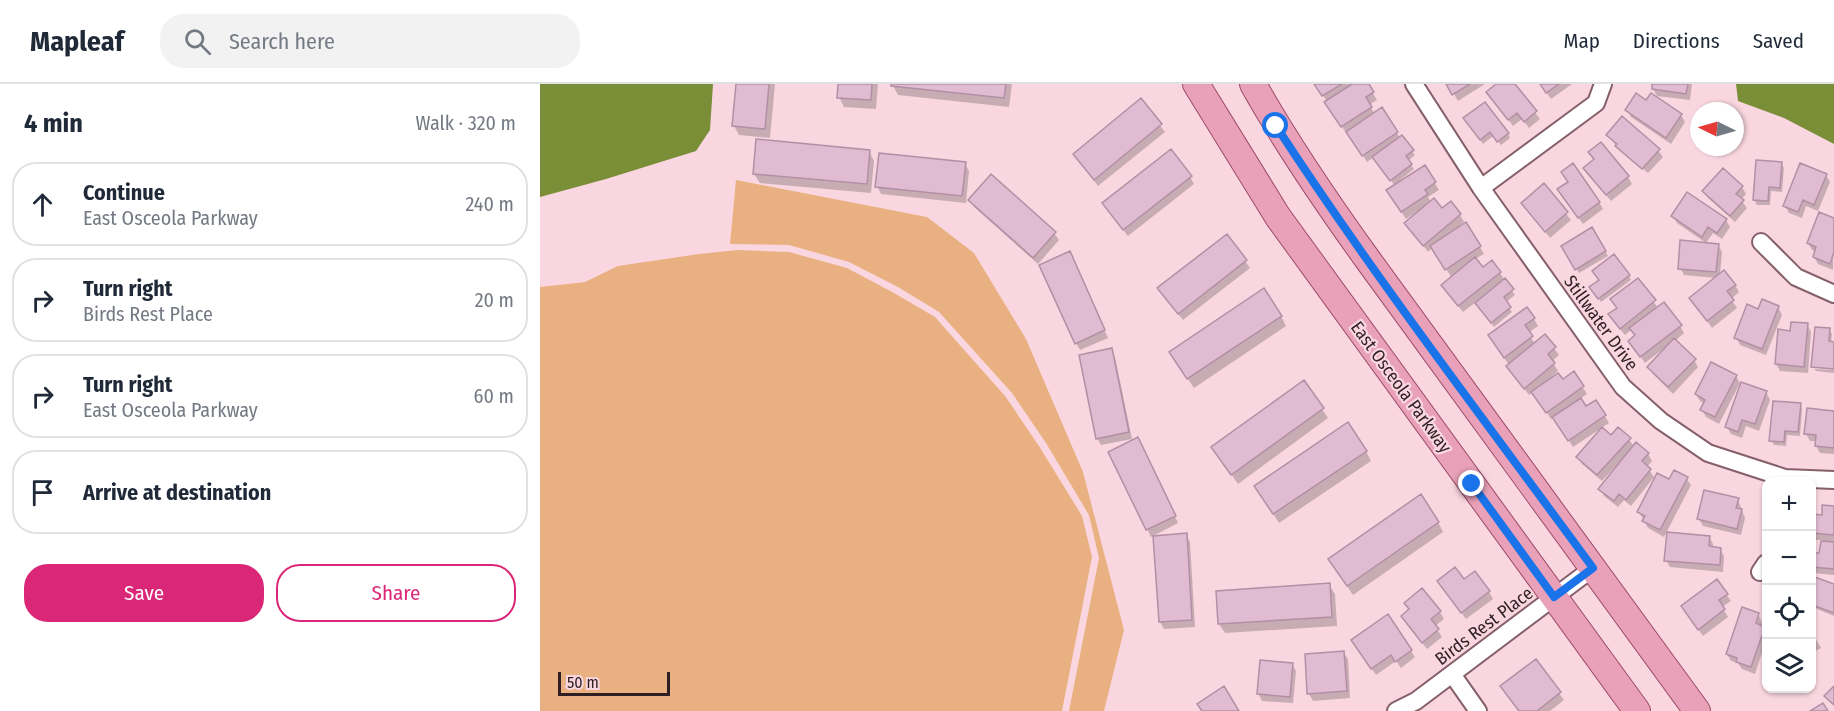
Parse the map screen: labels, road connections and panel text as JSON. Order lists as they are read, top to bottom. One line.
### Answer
{"streets":{"main road":["East Osceola Parkway"],"street":["Stillwater Drive","Birds Rest Place"]},"crossings":[["East Osceola Parkway","Birds Rest Place"]],"scale_bar":"50 m","north":"left","page":{"header":"Mapleaf","search":"Search here","nav":["Map","Directions","Saved"],"heading":["4 min","Walk · 320 m"],"list":[["Continue","East Osceola Parkway","240 m"],["Turn right","Birds Rest Place","20 m"],["Turn right","East Osceola Parkway","60 m"],"Arrive at destination"],"map_buttons":["+","−"],"buttons":["Save","Share"],"scale":"50 m"}}
